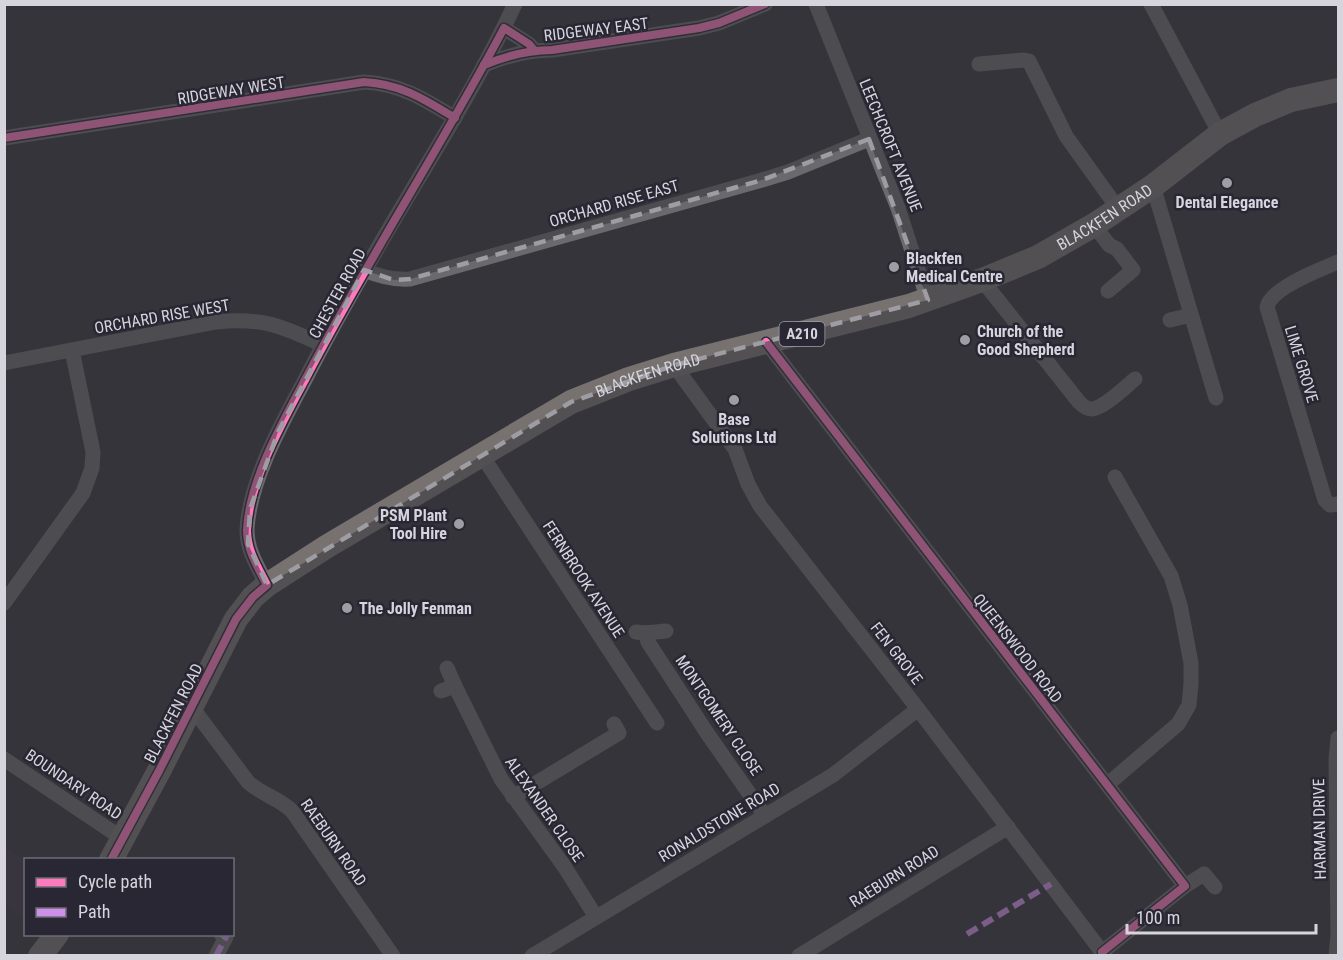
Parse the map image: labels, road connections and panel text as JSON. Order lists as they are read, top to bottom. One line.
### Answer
{"streets":{"main road":["BLACKFEN ROAD","A210"],"street":["RIDGEWAY EAST","RIDGEWAY WEST","LEECHCROFT AVENUE","ORCHARD RISE EAST","CHESTER ROAD","ORCHARD RISE WEST","LIME GROVE","FERNBROOK AVENUE","QUEENSWOOD ROAD","FEN GROVE","MONTGOMERY CLOSE","BOUNDARY ROAD","ALEXANDER CLOSE","RONALDSTONE ROAD","HARMAN DRIVE","RAEBURN ROAD"]},"crossings":[["RIDGEWAY EAST","CHESTER ROAD"],["RIDGEWAY WEST","CHESTER ROAD"],["LEECHCROFT AVENUE","ORCHARD RISE EAST"],["LEECHCROFT AVENUE","BLACKFEN ROAD"],["ORCHARD RISE EAST","CHESTER ROAD"],["BLACKFEN ROAD","CHESTER ROAD"],["BLACKFEN ROAD","FERNBROOK AVENUE"],["BLACKFEN ROAD","QUEENSWOOD ROAD"],["BLACKFEN ROAD","FEN GROVE"],["BLACKFEN ROAD","BOUNDARY ROAD"],["BLACKFEN ROAD","RAEBURN ROAD"],["CHESTER ROAD","ORCHARD RISE WEST"],["FEN GROVE","RONALDSTONE ROAD"],["FEN GROVE","RAEBURN ROAD"],["MONTGOMERY CLOSE","RONALDSTONE ROAD"],["ALEXANDER CLOSE","RONALDSTONE ROAD"]],"places":["Dental Elegance","Blackfen Medical Centre","Church of the Good Shepherd","Base Solutions Ltd","PSM Plant Tool Hire","The Jolly Fenman"],"legend":["Cycle path","Path"],"scale_bar":"100 m"}
